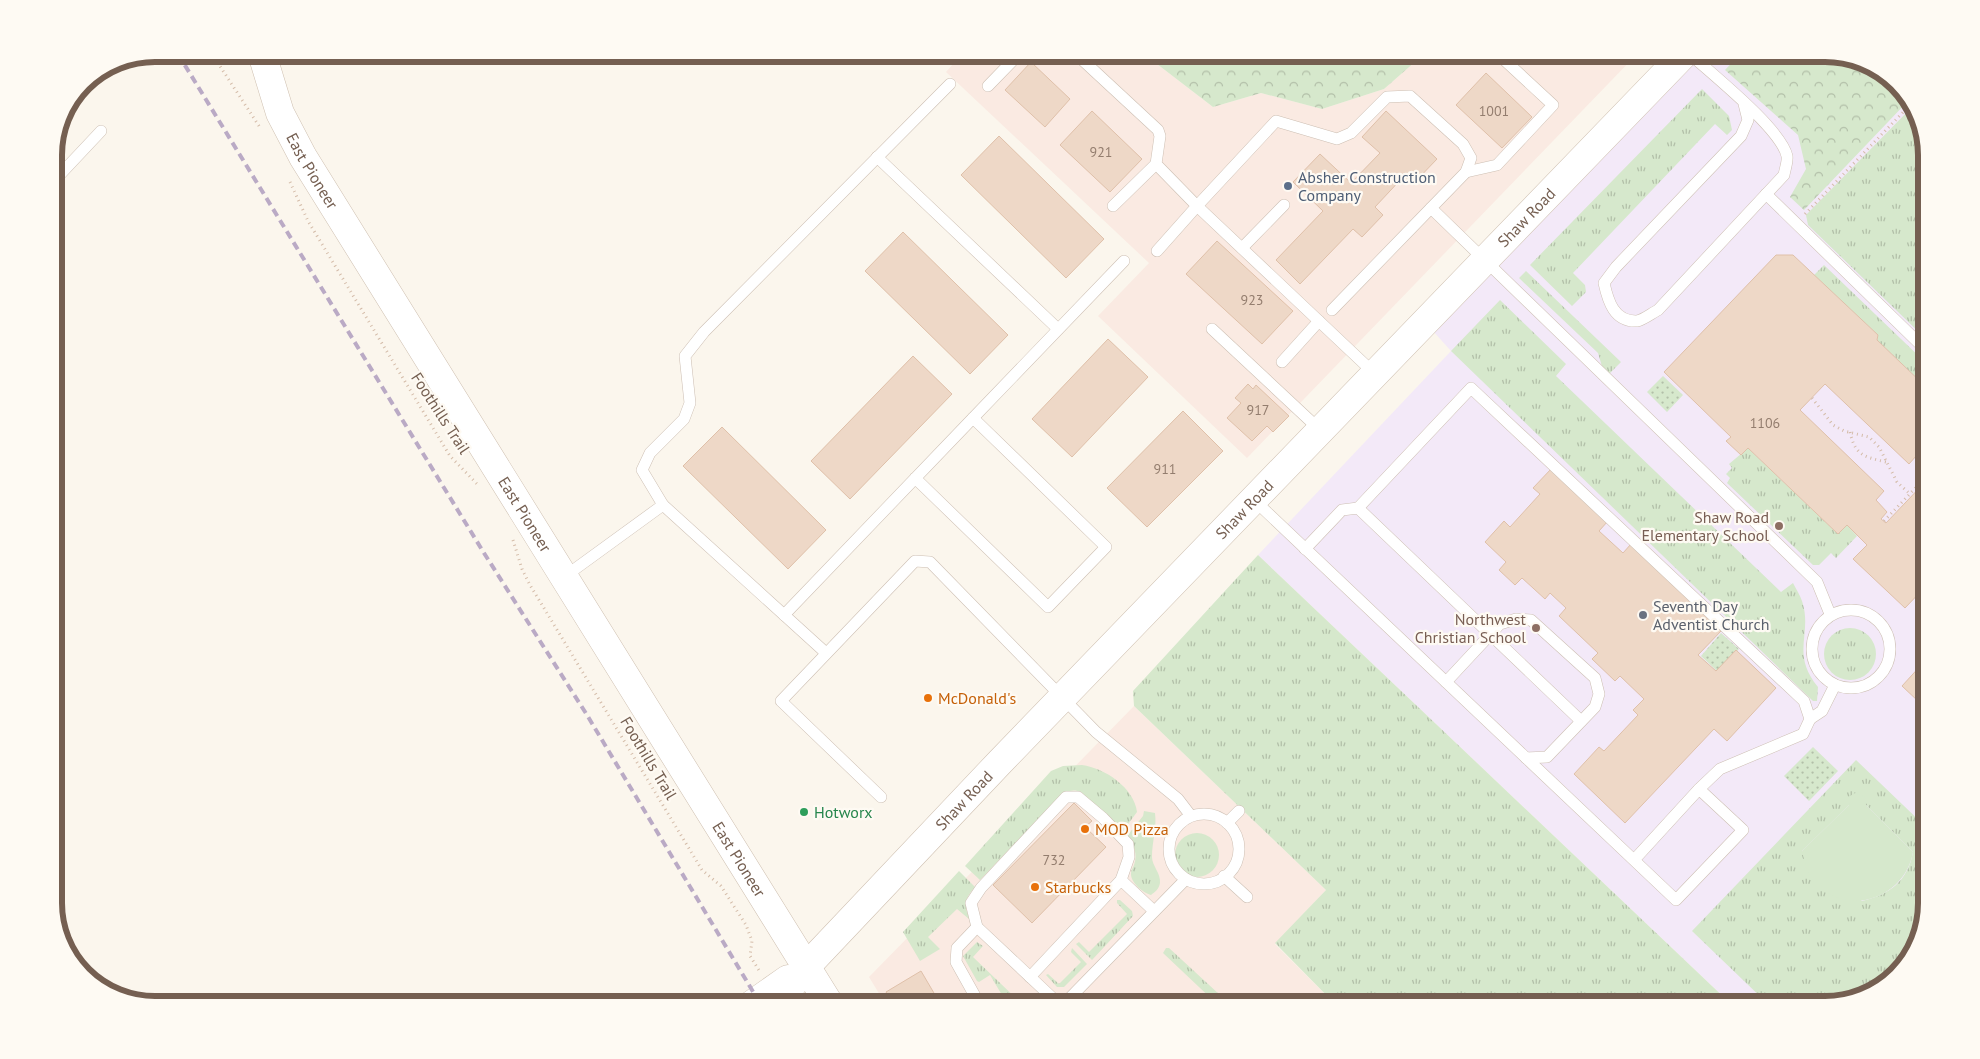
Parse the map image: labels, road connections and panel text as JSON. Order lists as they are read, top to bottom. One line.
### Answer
{"streets":{"main road":["East Pioneer","Shaw Road"],"path":["Foothills Trail"]},"crossings":[["East Pioneer","Shaw Road"]],"places":["Absher Construction Company","Shaw Road Elementary School","Seventh Day Adventist Church","Northwest Christian School","McDonald's","Hotworx","MOD Pizza","Starbucks"],"house_numbers":["1001","921","923","917","1106","911","732"]}
